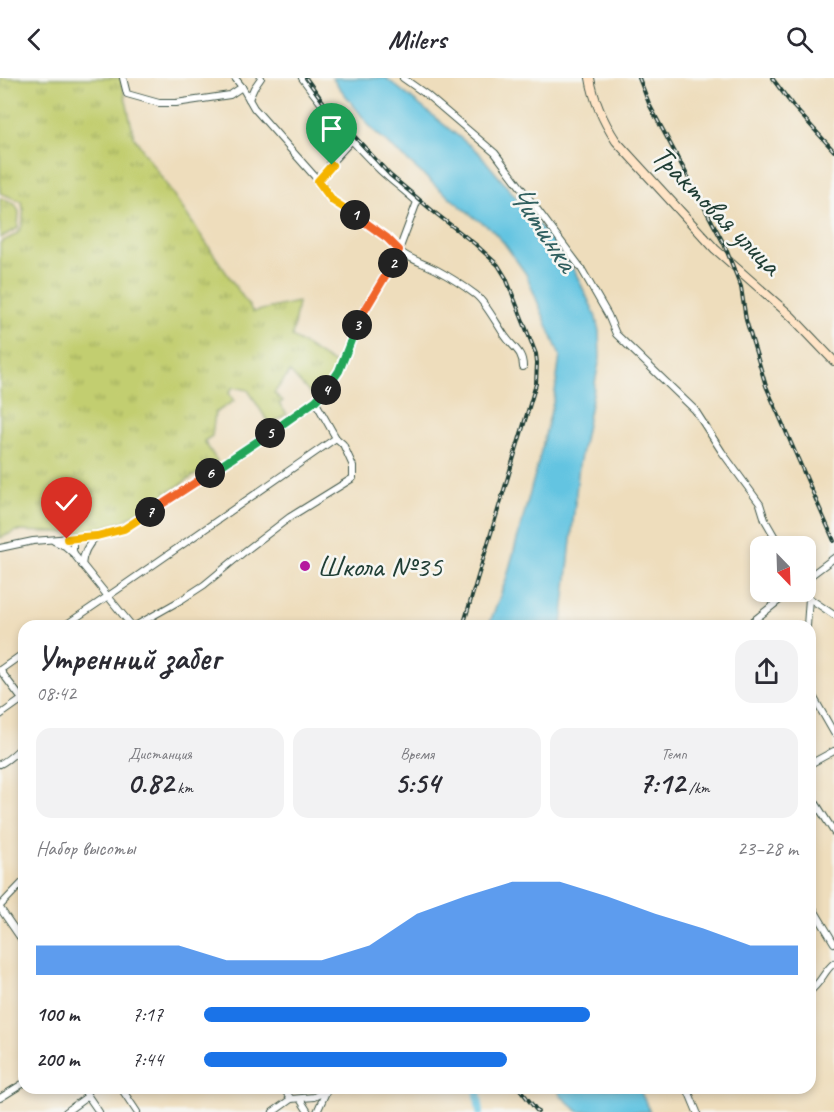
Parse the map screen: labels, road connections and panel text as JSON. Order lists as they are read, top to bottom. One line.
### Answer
{"streets":{"main road":["Трактовая улица"]},"water":["Читинка"],"places":["Школа №35"],"north":"bottom right","page":{"header":"Milers","pins":["1","2","3","4","5","6","7"],"heading":["Утренний забег","08:42"],"stats":[["Дистанция","0.82 km"],["Время","5:54"],["Темп","7:12 /km"]],"chart":["Набор высоты","23–28 m"],"list":[{"name":"100 m","note":"7:17"},{"name":"200 m","note":"7:44"}]}}
